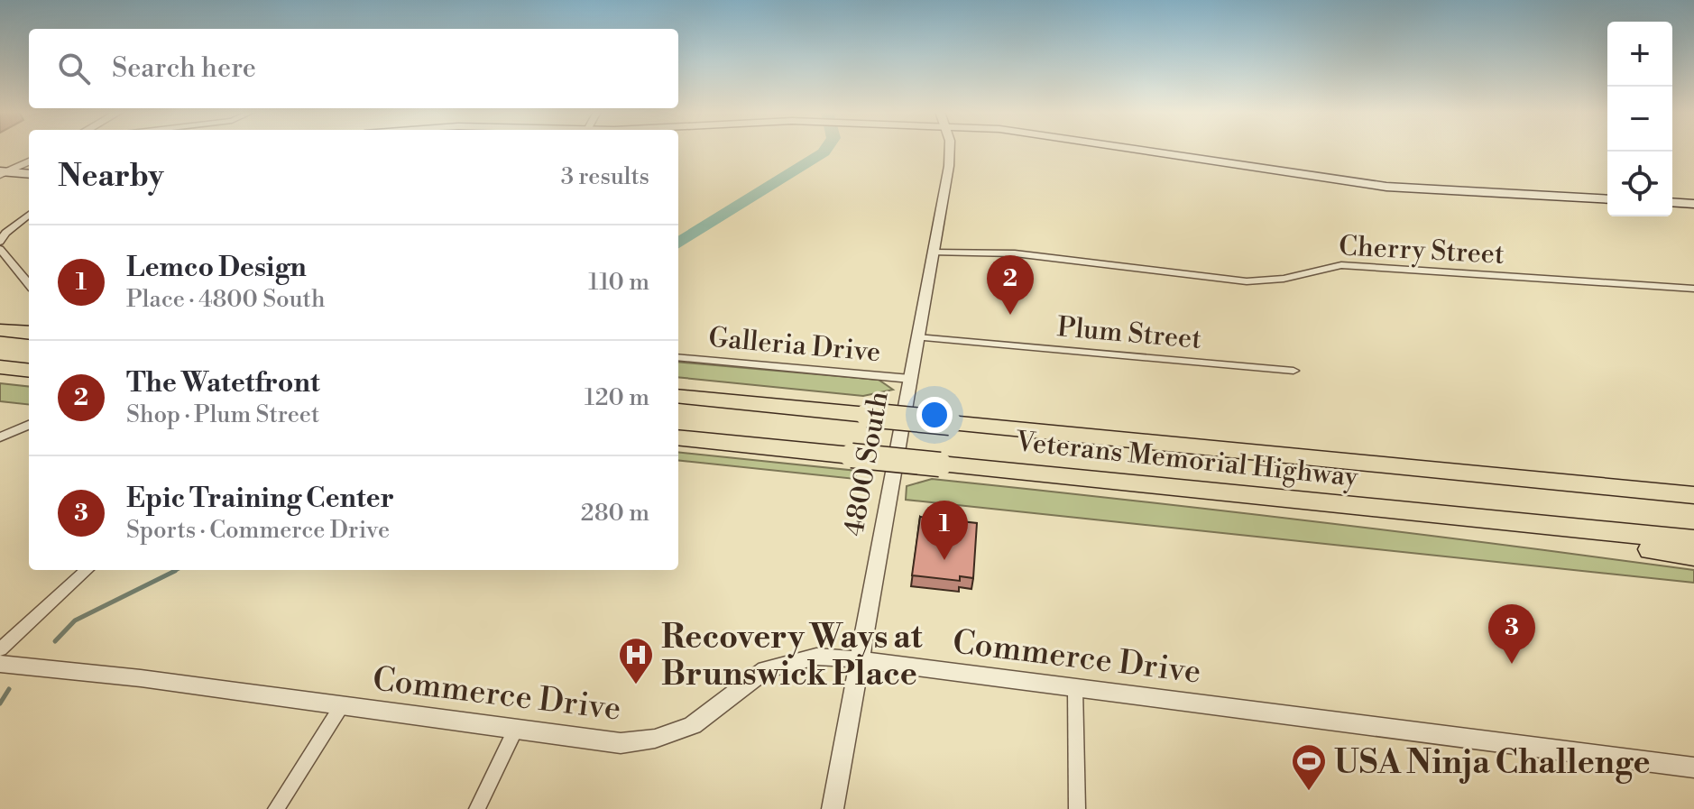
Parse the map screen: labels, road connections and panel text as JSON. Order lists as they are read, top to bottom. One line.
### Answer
{"streets":{"highway":["Veterans Memorial Highway"],"street":["Cherry Street","Plum Street","Galleria Drive","4800 South","Commerce Drive"]},"crossings":[["Cherry Street","4800 South"],["Plum Street","4800 South"],["Galleria Drive","4800 South"],["4800 South","Commerce Drive"]],"places":{"hospital":["Recovery Ways at Brunswick Place"],"sports":["USA Ninja Challenge"]},"page":{"map_buttons":["+","−"],"search":"Search here","heading":["Nearby","3 results"],"list":[{"mark":"1","name":"Lemco Design","note":"Place · 4800 South","value":"110 m"},{"mark":"2","name":"The Watetfront","note":"Shop · Plum Street","value":"120 m"},{"mark":"3","name":"Epic Training Center","note":"Sports · Commerce Drive","value":"280 m"}],"pins":["2","1","3"]}}
